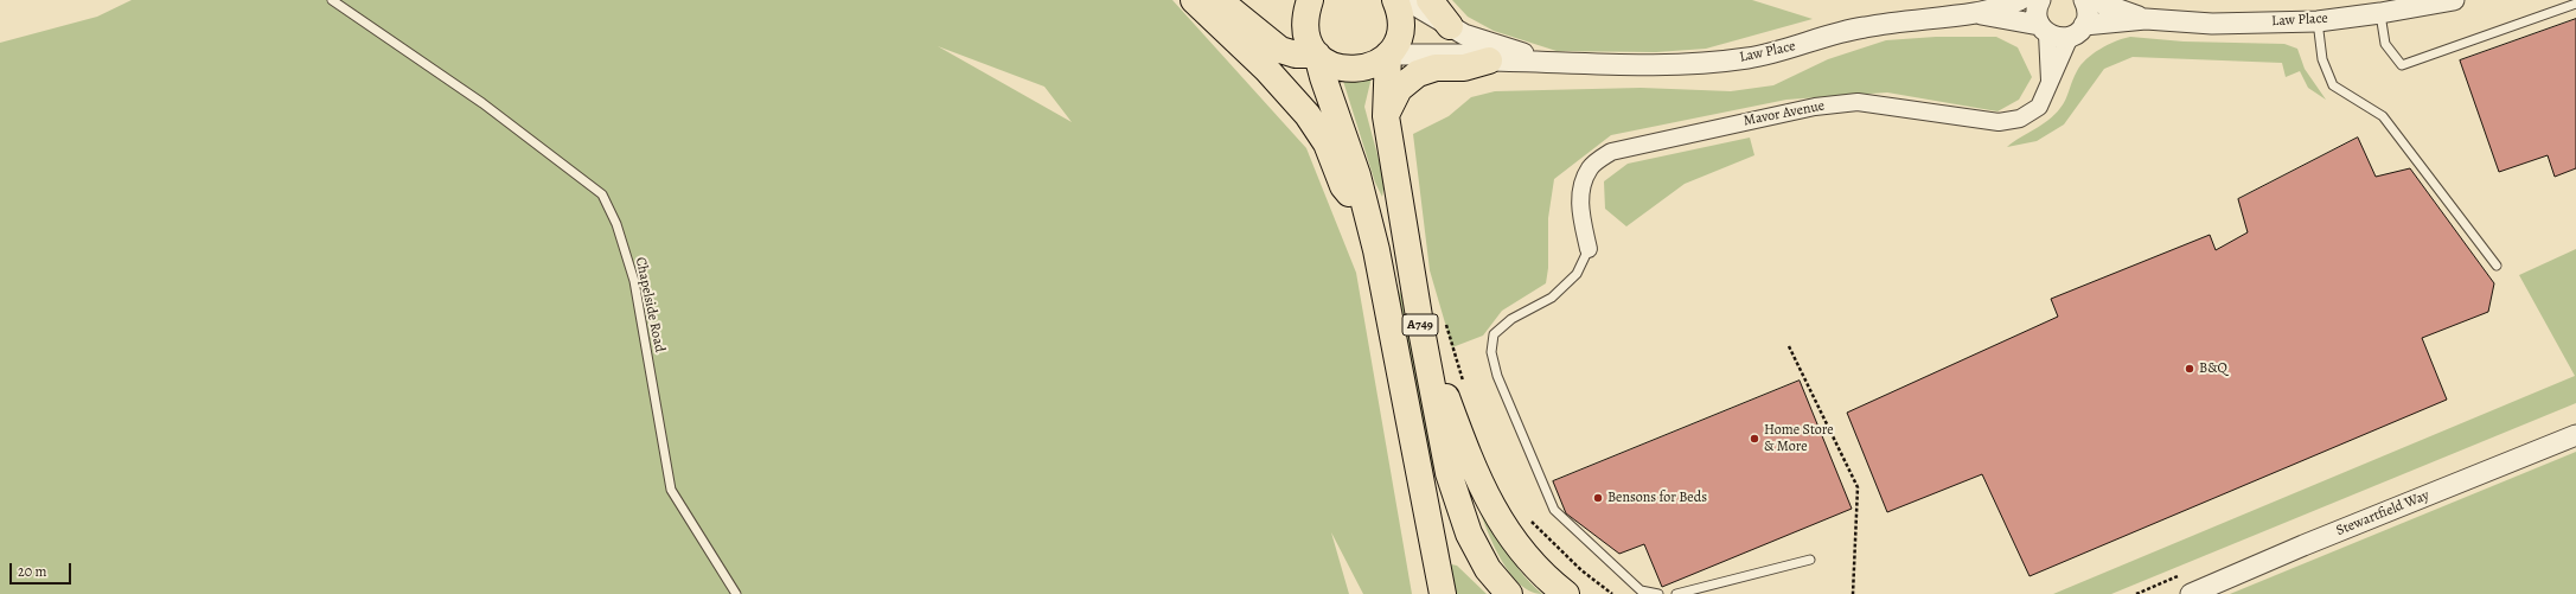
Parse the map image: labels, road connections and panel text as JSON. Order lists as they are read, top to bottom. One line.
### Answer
{"streets":{"main road":["A749"],"street":["Law Place","Mavor Avenue","Stewartfield Way"],"lane":["Chapelside Road"]},"crossings":[["Law Place","Mavor Avenue"],["Law Place","A749"]],"places":["B&Q","Home Store & More","Bensons for Beds"],"scale_bar":"20 m"}
